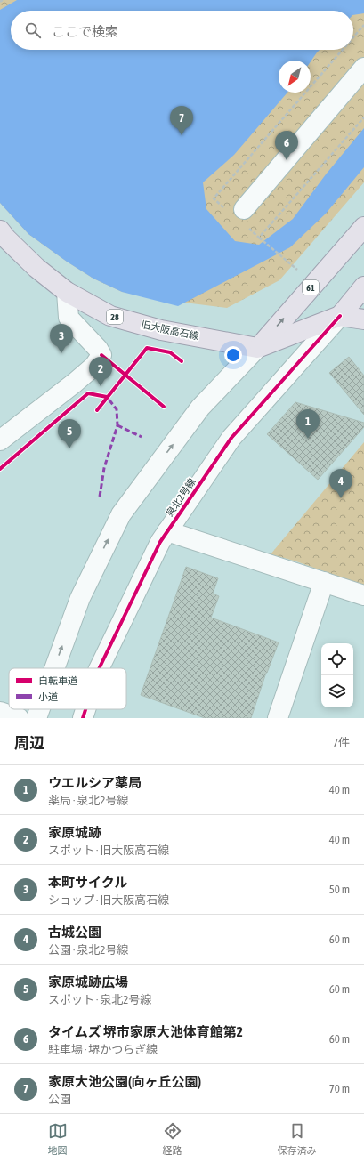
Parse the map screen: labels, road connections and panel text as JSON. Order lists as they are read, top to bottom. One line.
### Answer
{"streets":{"main road":["61","28","旧大阪高石線"],"street":["泉北2号線"]},"crossings":[["61","旧大阪高石線"]],"legend":["自転車道","小道"],"north":"bottom left","page":{"search":"ここで検索","pins":["7","6","3","2","1","5","4"],"heading":["周辺","7件"],"list":[{"mark":"1","name":"ウエルシア薬局","note":"薬局 · 泉北2号線","value":"40 m"},{"mark":"2","name":"家原城跡","note":"スポット · 旧大阪高石線","value":"40 m"},{"mark":"3","name":"本町サイクル","note":"ショップ · 旧大阪高石線","value":"50 m"},{"mark":"4","name":"古城公園","note":"公園 · 泉北2号線","value":"60 m"},{"mark":"5","name":"家原城跡広場","note":"スポット · 泉北2号線","value":"60 m"},{"mark":"6","name":"タイムズ 堺市家原大池体育館第2","note":"駐車場 · 堺かつらぎ線","value":"60 m"},{"mark":"7","name":"家原大池公園(向ヶ丘公園)","note":"公園","value":"70 m"}],"nav":["地図","経路","保存済み"]}}
